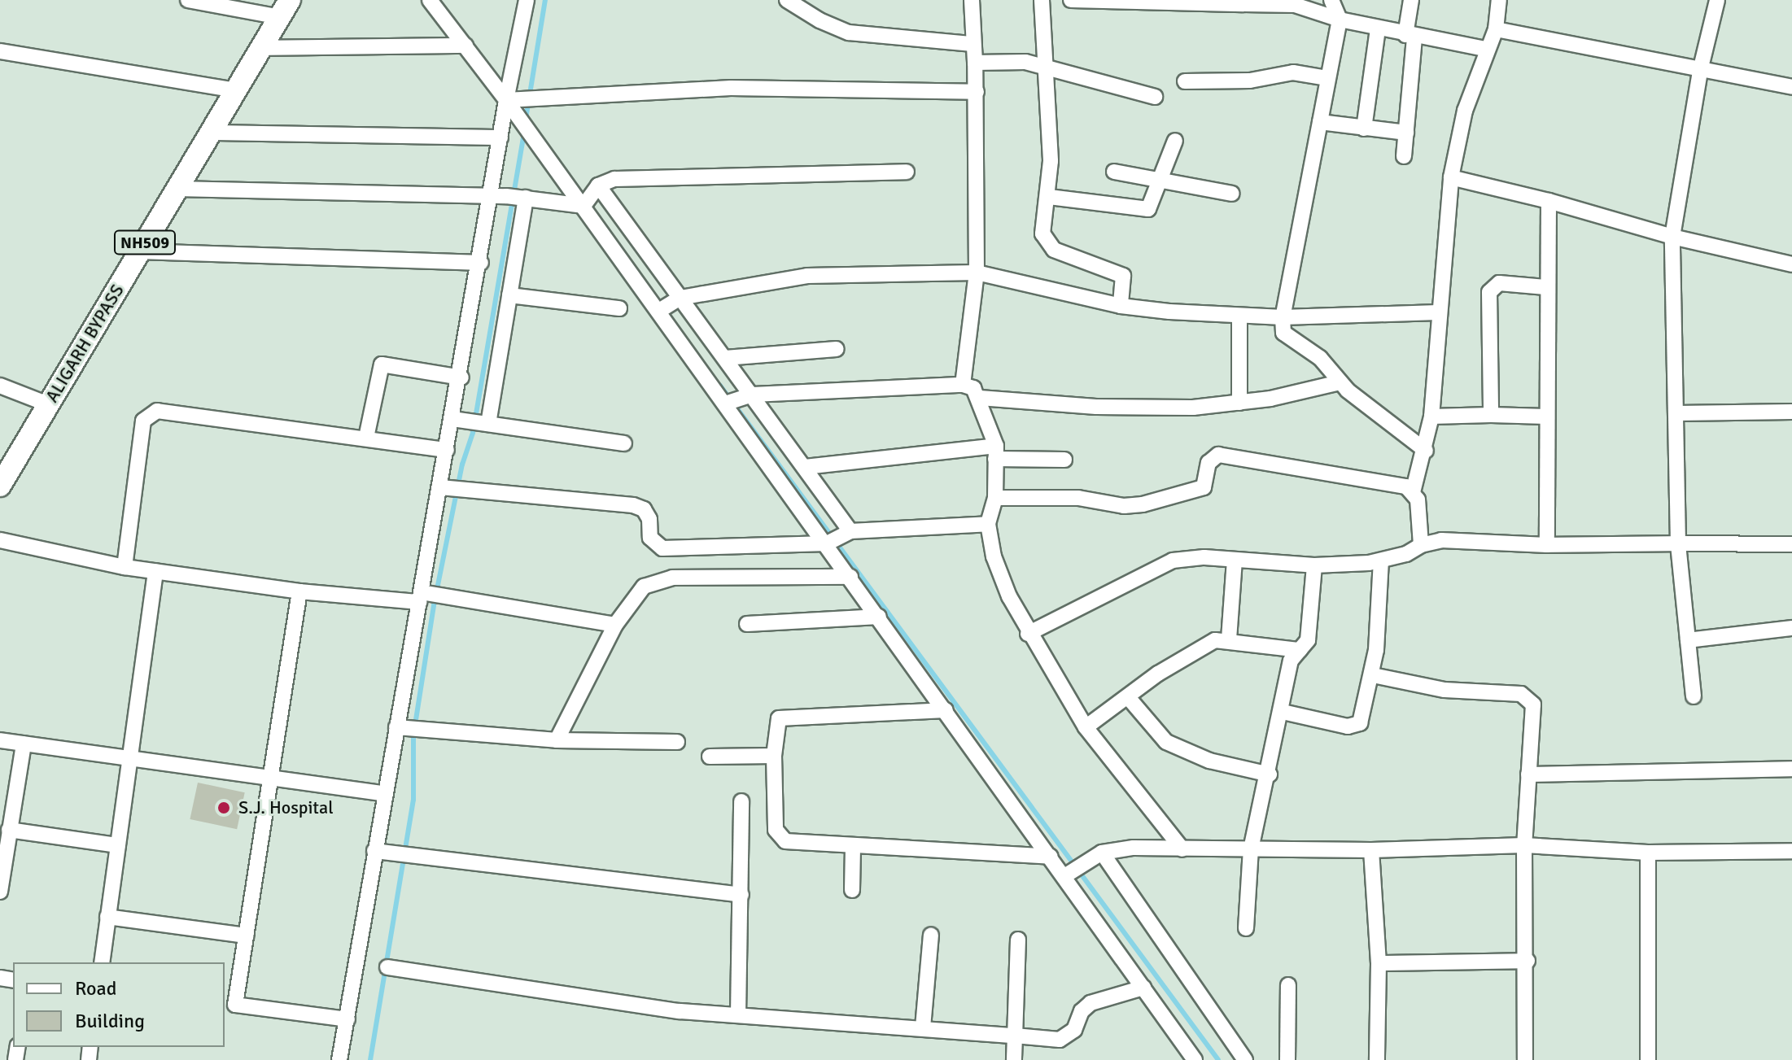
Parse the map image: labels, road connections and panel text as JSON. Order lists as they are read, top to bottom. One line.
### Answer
{"streets":{"highway":["NH509","ALIGARH BYPASS"]},"places":["S.J. Hospital"],"legend":["Road","Building"]}
